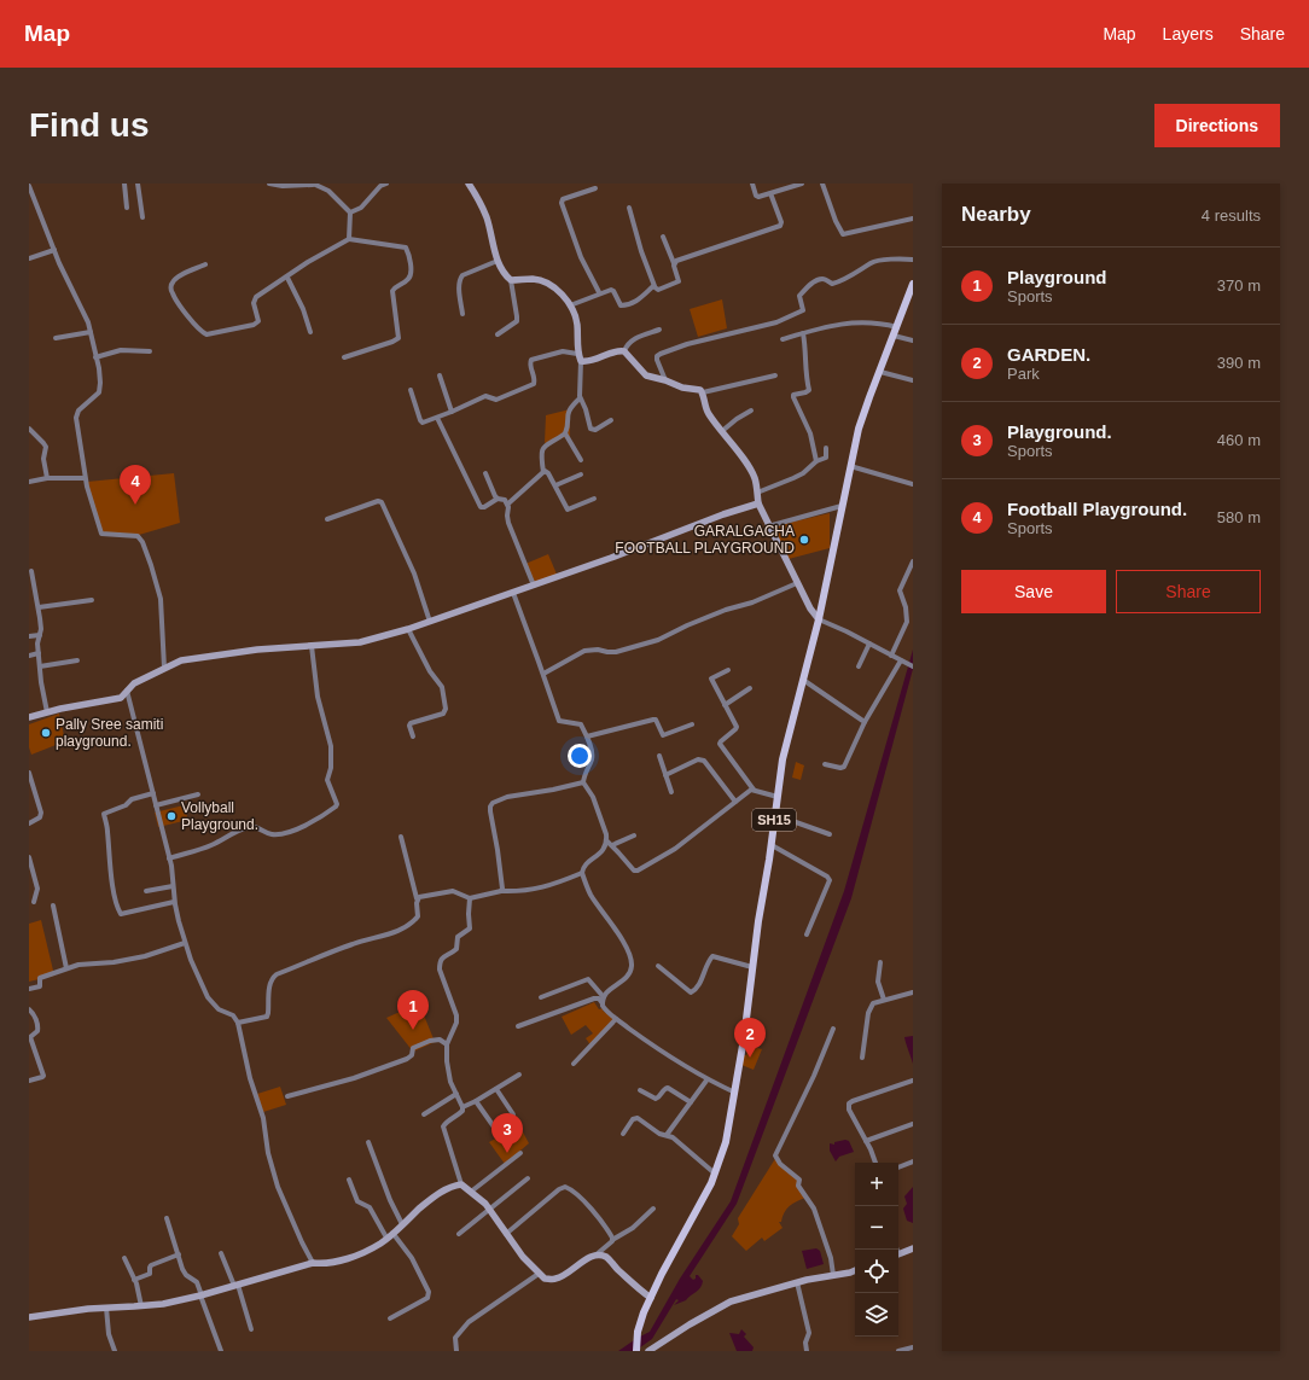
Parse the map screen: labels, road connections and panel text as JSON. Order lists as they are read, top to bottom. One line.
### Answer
{"streets":{"main road":["SH15"]},"places":["GARALGACHA FOOTBALL PLAYGROUND","Pally Sree samiti playground.","Vollyball Playground."],"page":{"header":"Map","nav":["Map","Layers","Share"],"buttons":["Directions",["Save","Share"]],"title":"Find us","heading":["Nearby","4 results"],"list":[{"mark":"1","name":"Playground","note":"Sports","value":"370 m"},{"mark":"2","name":"GARDEN.","note":"Park","value":"390 m"},{"mark":"3","name":"Playground.","note":"Sports","value":"460 m"},{"mark":"4","name":"Football Playground.","note":"Sports","value":"580 m"}],"pins":["4","1","2","3"],"map_buttons":["+","−"]}}
